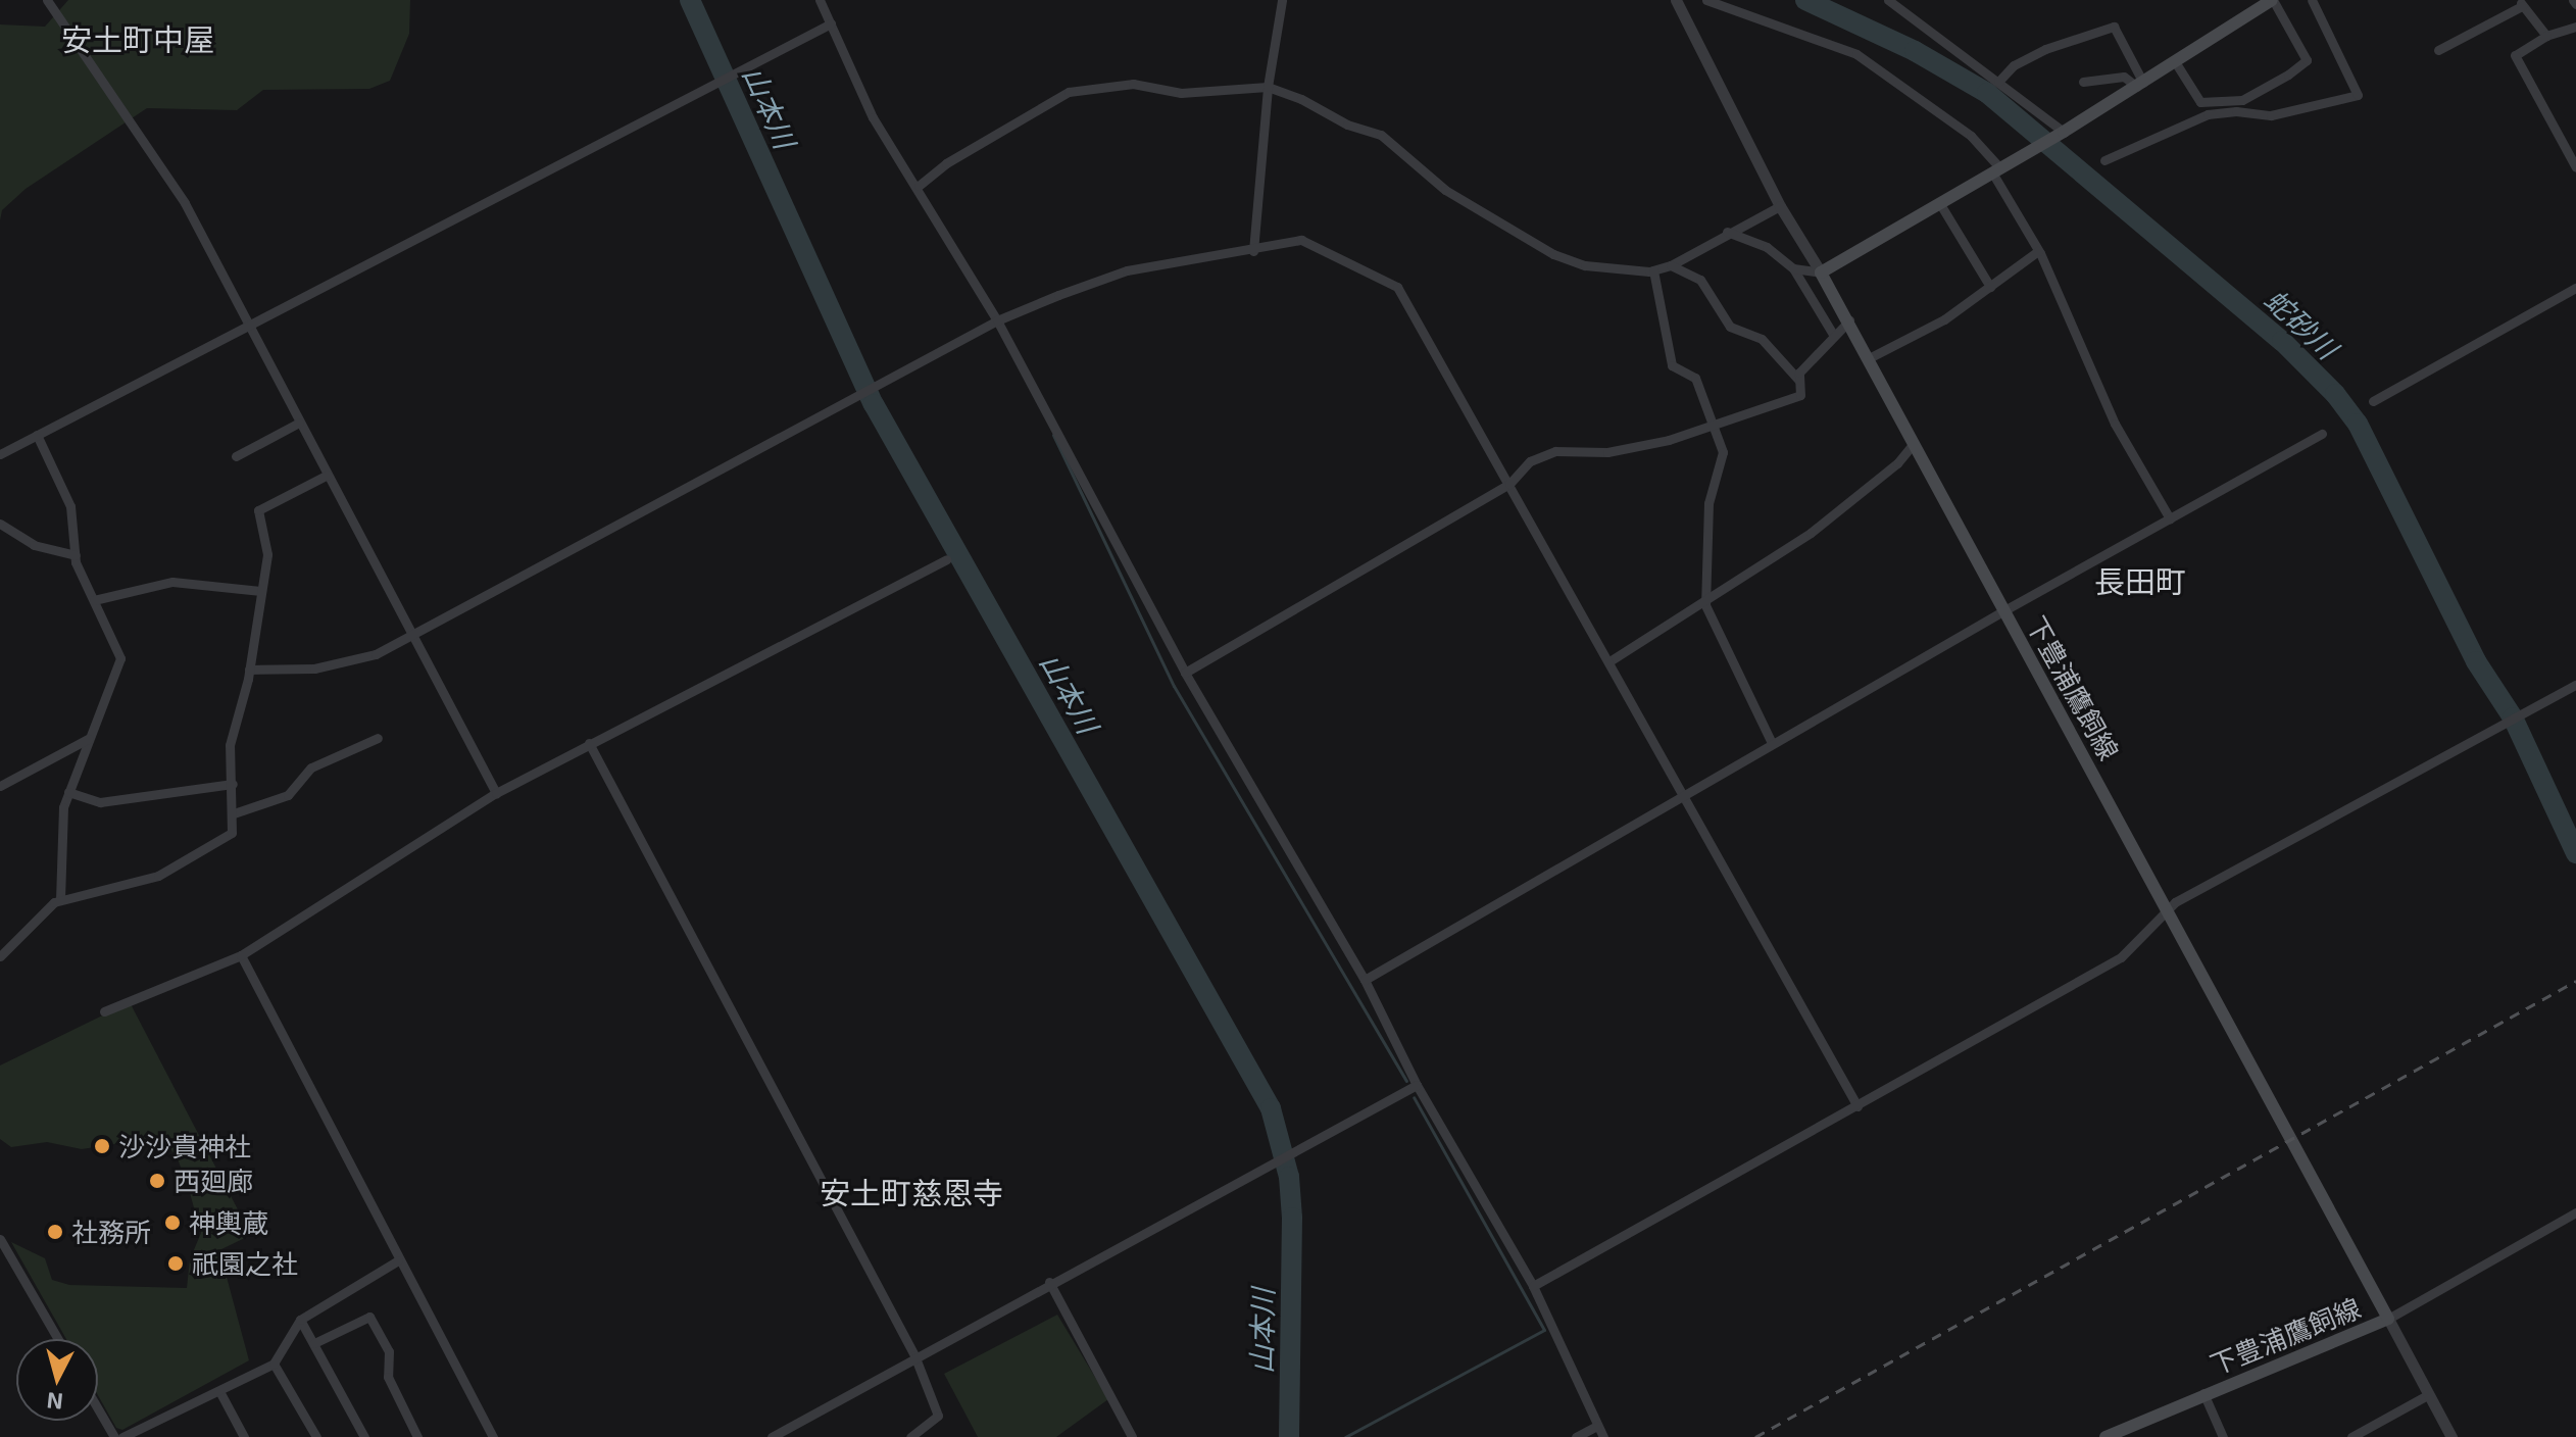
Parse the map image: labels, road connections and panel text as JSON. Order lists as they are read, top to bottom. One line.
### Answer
{"streets":{"main road":["下豊浦鷹飼線"]},"districts":["安土町中屋","長田町","安土町慈恩寺"],"water":["山本川","蛇砂川"],"places":["沙沙貴神社","西廻廊","神輿蔵","社務所","祇園之社"],"north":"bottom"}
